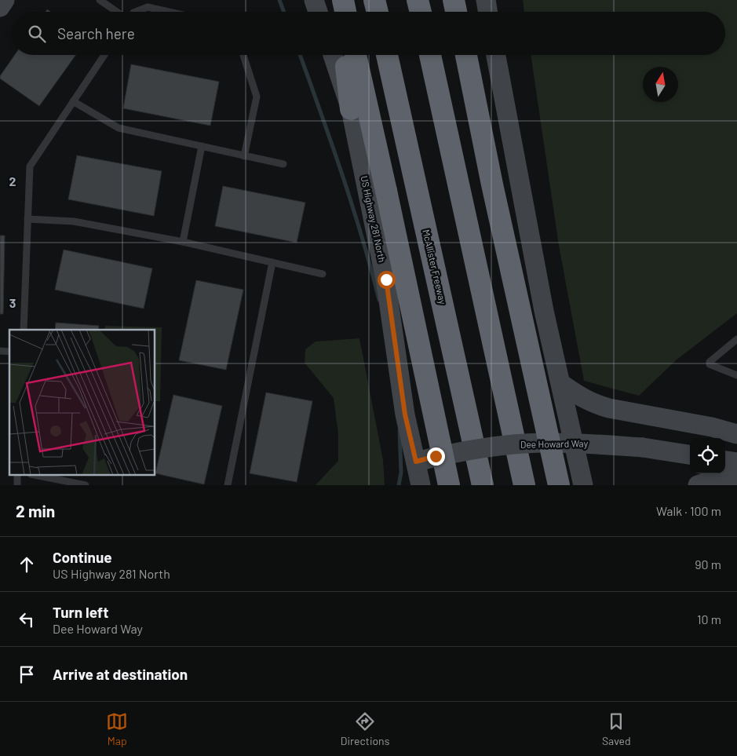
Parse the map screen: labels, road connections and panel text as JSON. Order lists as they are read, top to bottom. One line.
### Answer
{"streets":{"highway":["McAllister Freeway"],"main road":["US Highway 281 North","Dee Howard Way"]},"crossings":[["US Highway 281 North","Dee Howard Way"]],"north":"top","page":{"search":"Search here","heading":["2 min","Walk · 100 m"],"list":[["Continue","US Highway 281 North","90 m"],["Turn left","Dee Howard Way","10 m"],"Arrive at destination"],"nav":["Map","Directions","Saved"]},"grid":{"rows":["2","3"]}}
